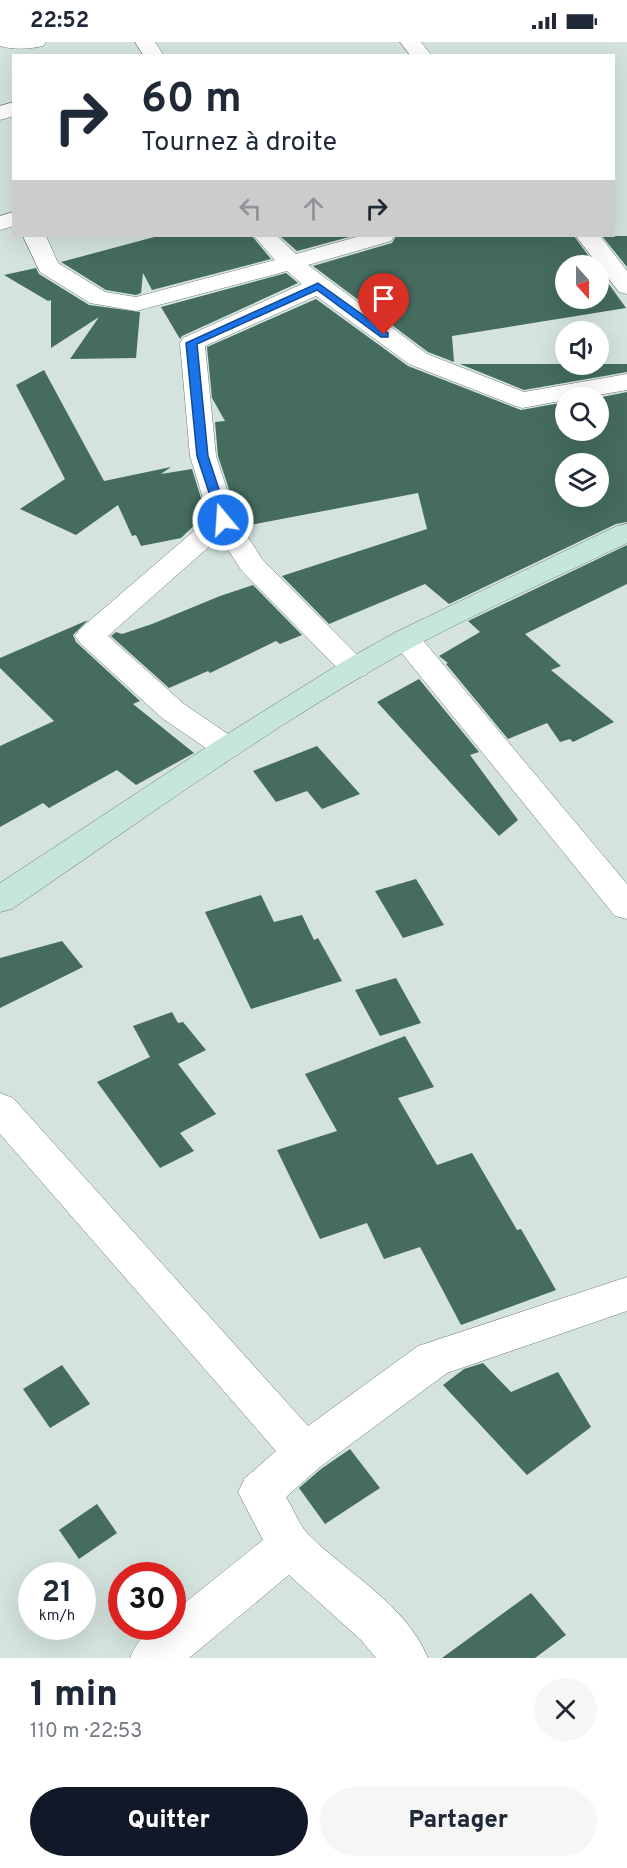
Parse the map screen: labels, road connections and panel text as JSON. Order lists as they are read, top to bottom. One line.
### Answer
{"north":"bottom","page":{"status":"22:52","turn":["60 m","Tournez à droite"],"speed":"21 km/h","limit":"30","heading":["1 min","110 m · 22:53"],"buttons":["Quitter","Partager"]}}
